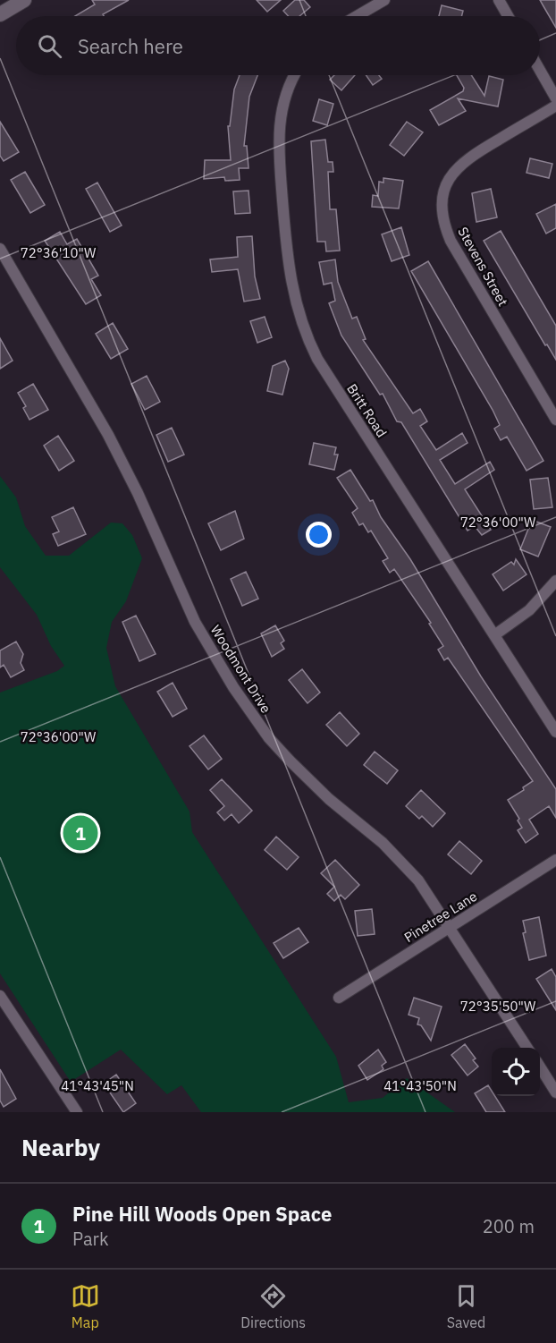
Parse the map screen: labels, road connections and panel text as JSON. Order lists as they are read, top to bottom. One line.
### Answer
{"streets":{"street":["Stevens Street","Britt Road","Woodmont Drive","Pinetree Lane"]},"crossings":[["Woodmont Drive","Pinetree Lane"]],"page":{"search":"Search here","pins":"1","heading":"Nearby","list":[{"mark":"1","name":"Pine Hill Woods Open Space","note":"Park","value":"200 m"}],"nav":["Map","Directions","Saved"]},"coordinates":["72°36'10\"W","72°36'00\"W","72°35'50\"W","41°43'45\"N","41°43'50\"N"]}
